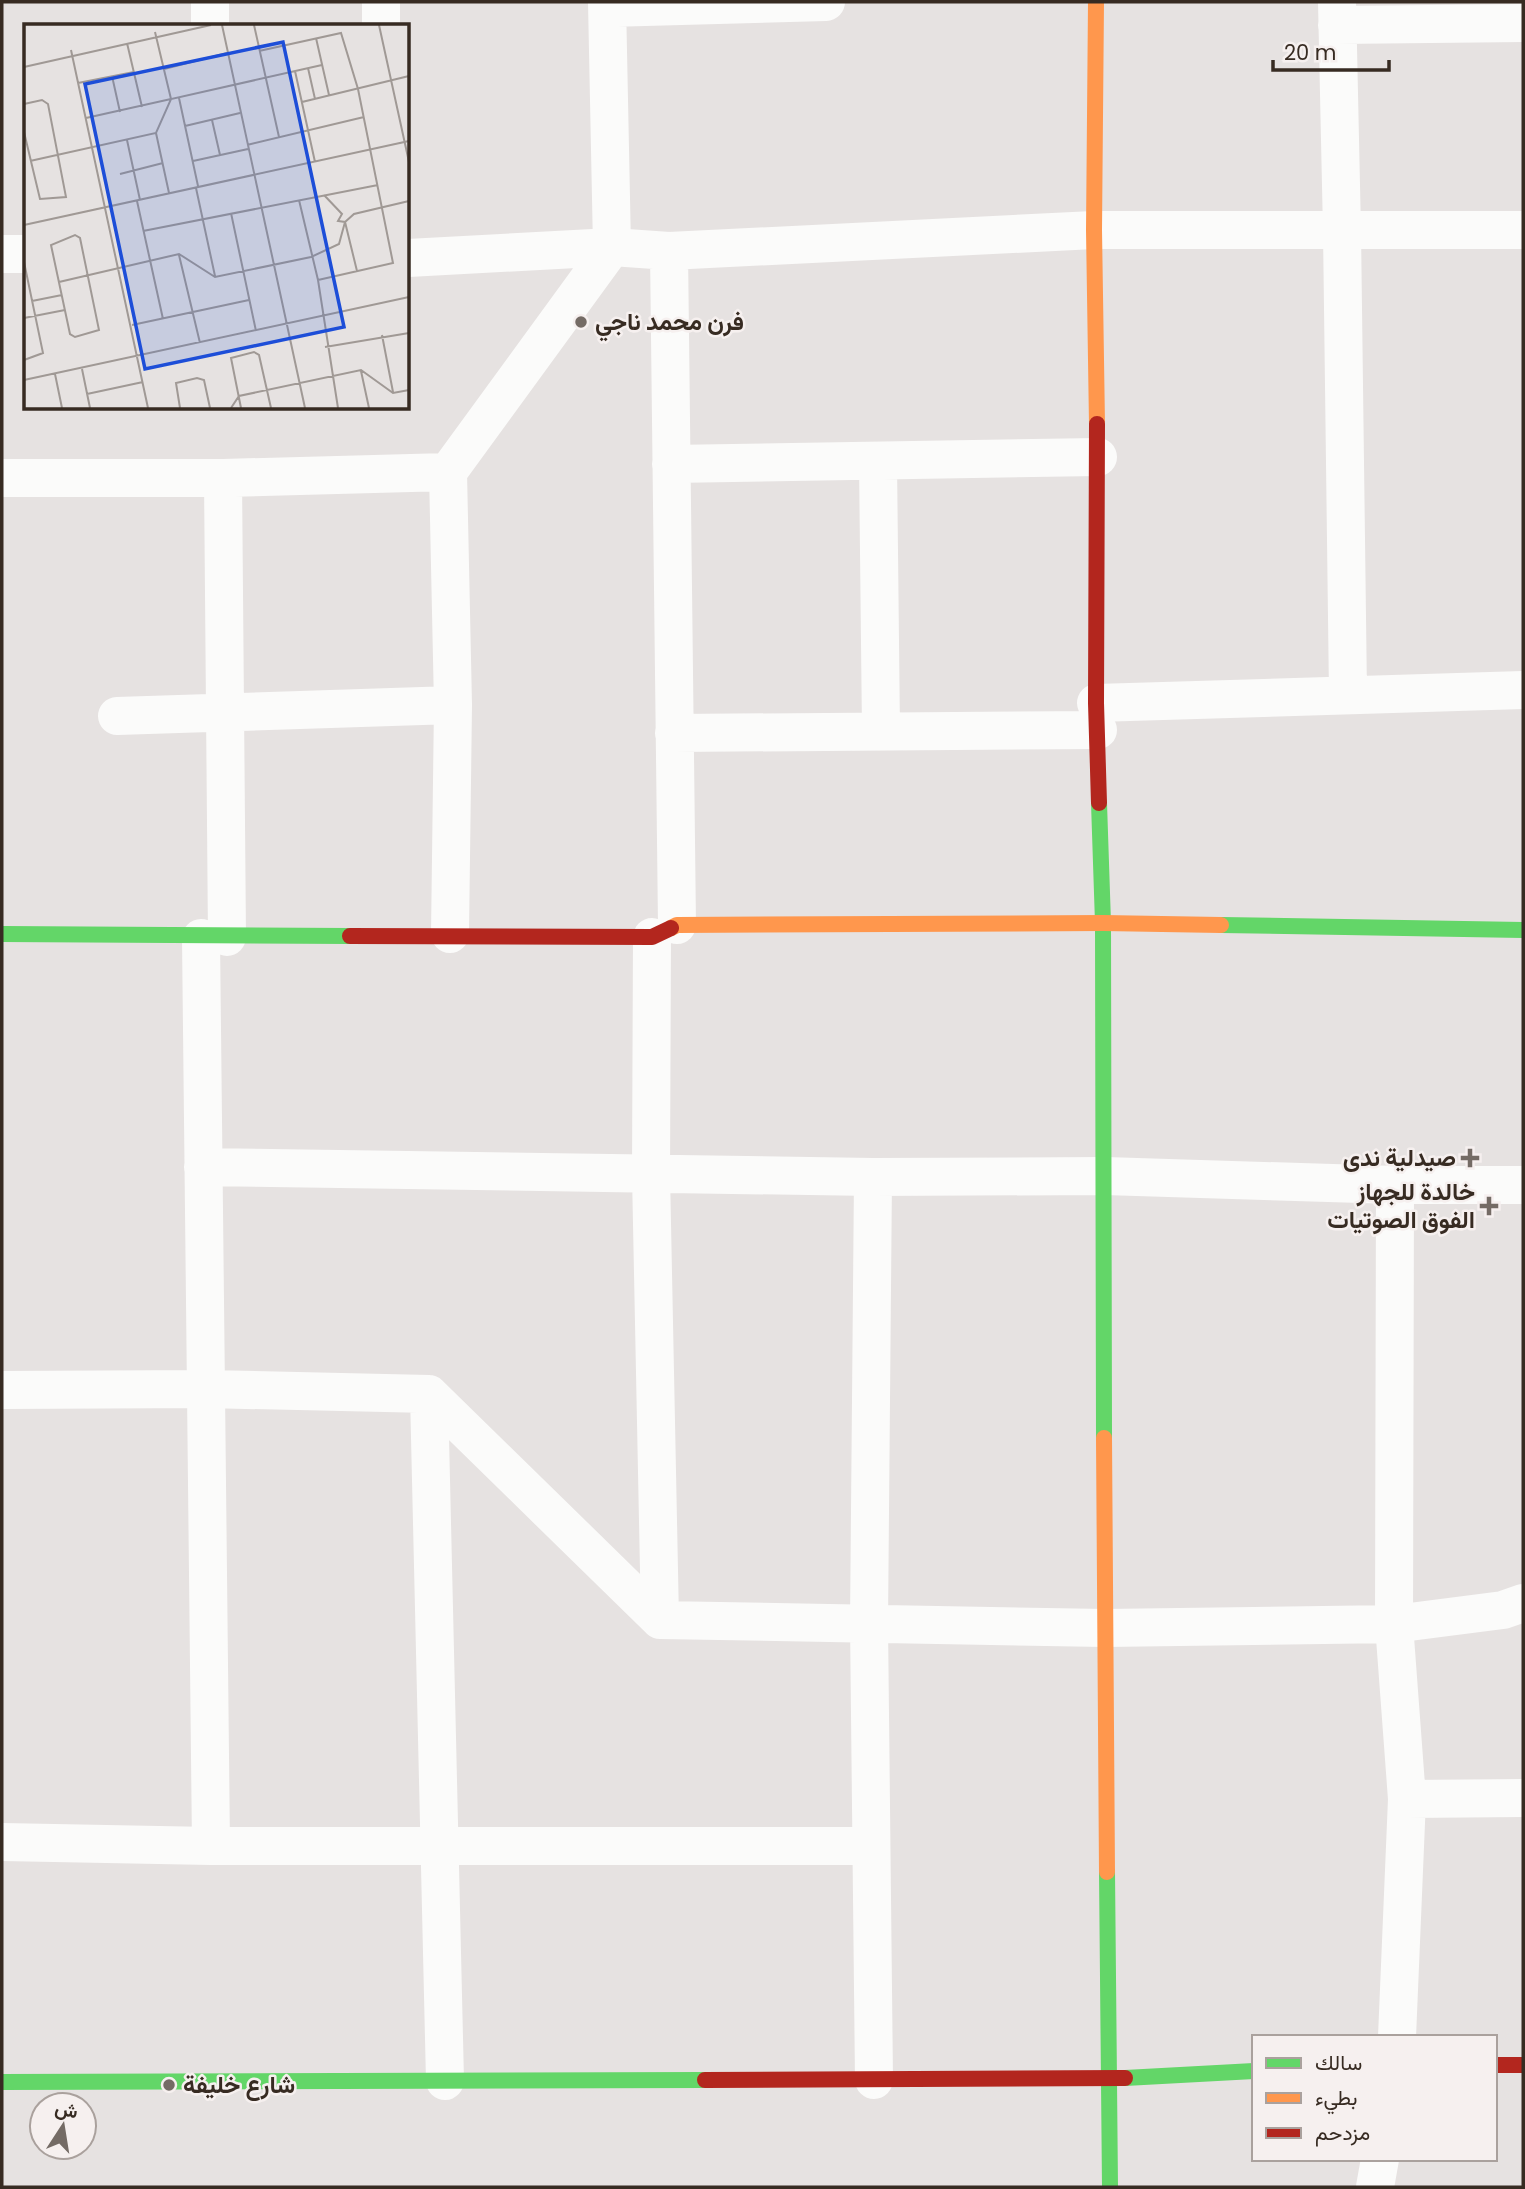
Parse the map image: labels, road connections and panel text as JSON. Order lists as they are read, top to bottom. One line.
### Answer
{"places":{"other":["فرن محمد ناجي","شارع خليفة"],"health":["صيدلية ندى","خالدة للجهاز الفوق الصوتيات"]},"legend":["سالك","بطيء","مزدحم"],"scale_bar":"20 m","north":"top"}
